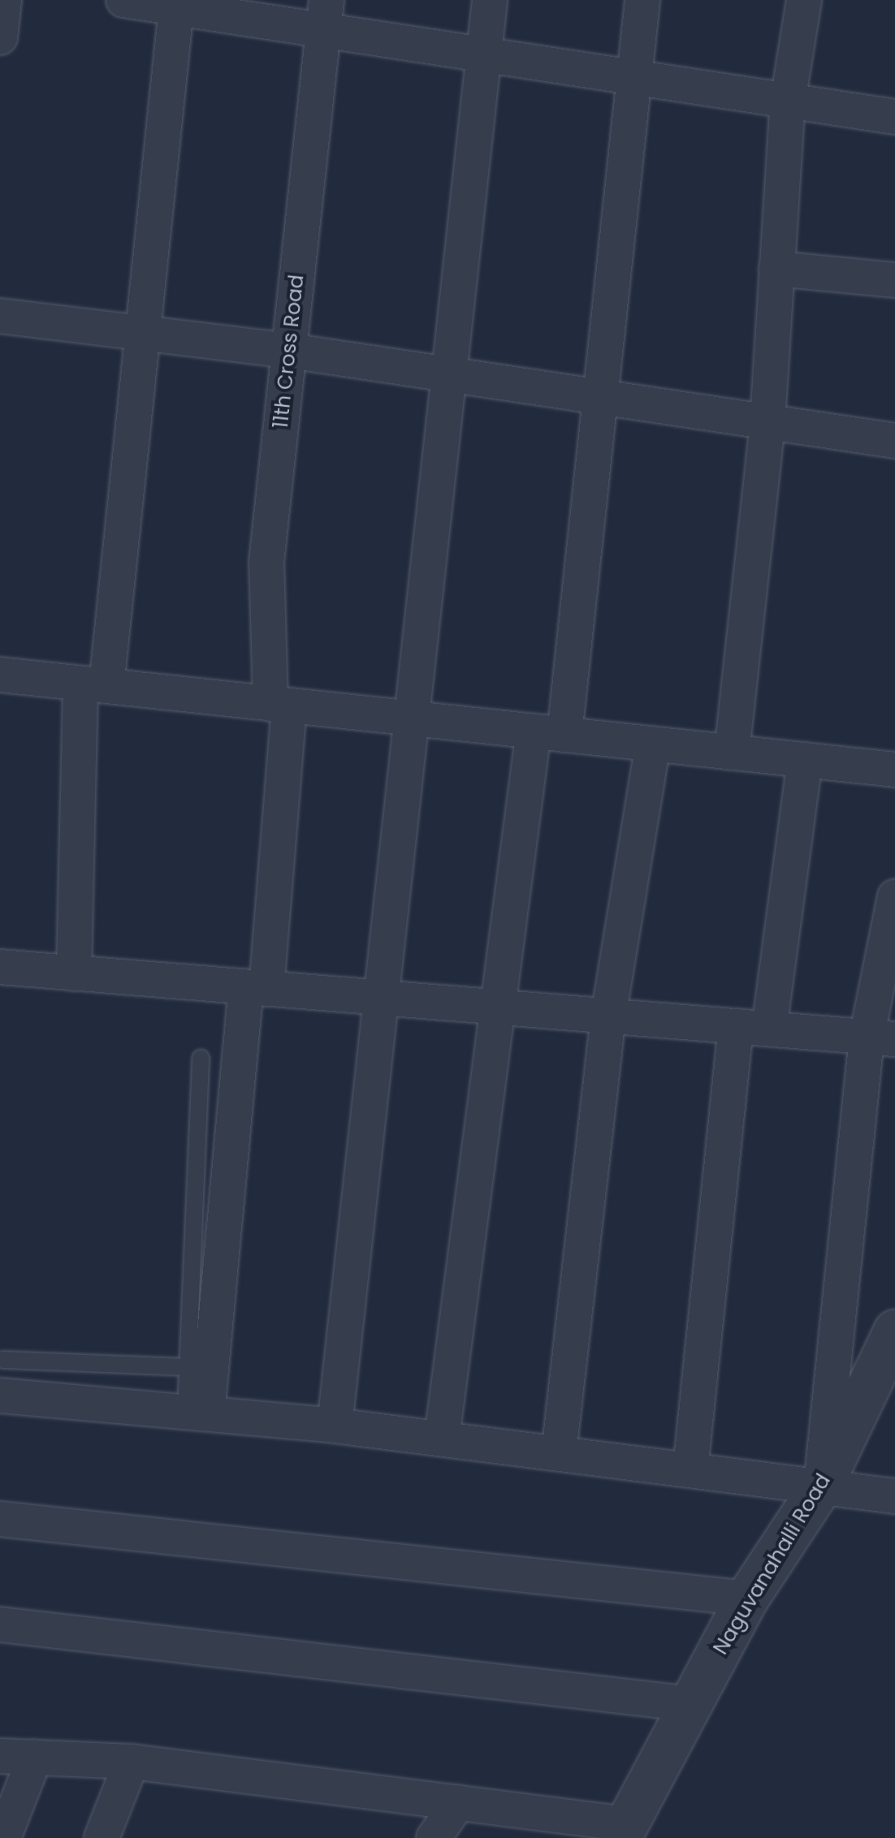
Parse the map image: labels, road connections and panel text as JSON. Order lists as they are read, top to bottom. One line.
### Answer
{"streets":{"street":["11th Cross Road","Naguvanahalli Road"]}}
